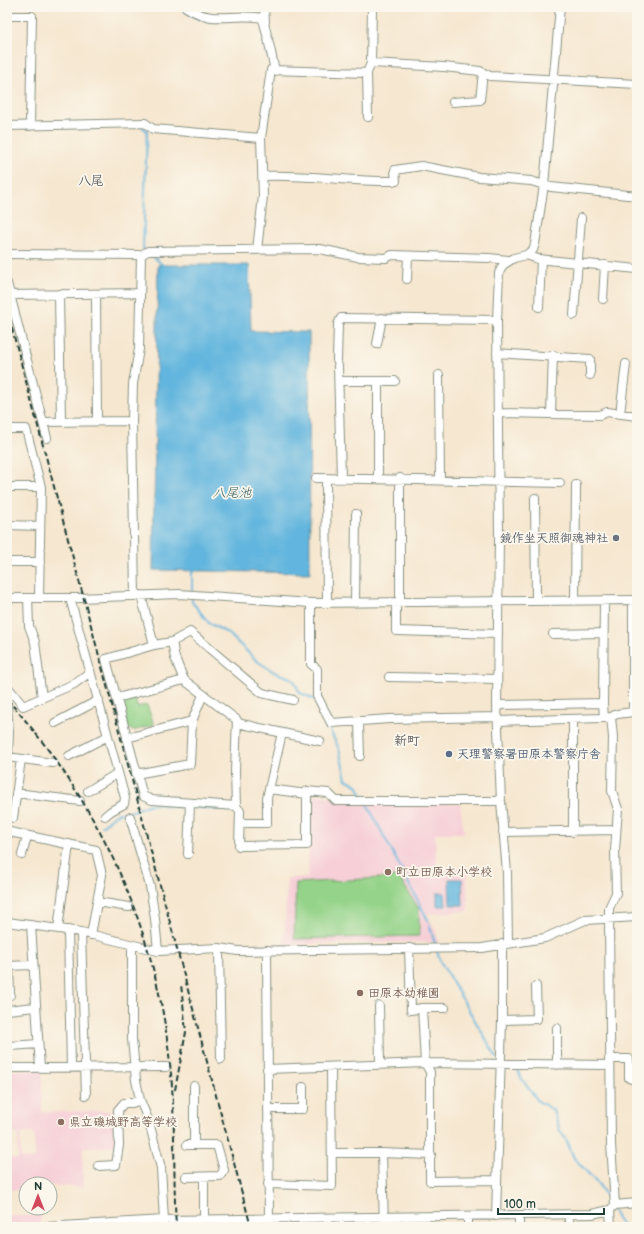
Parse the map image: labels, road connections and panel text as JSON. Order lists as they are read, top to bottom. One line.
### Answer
{"districts":["八尾","新町"],"water":["八尾池"],"places":["鏡作坐天照御魂神社","天理警察署田原本警察庁舎","町立田原本小学校","田原本幼稚園","県立磯城野高等学校"],"scale_bar":"100 m","north":"top"}
